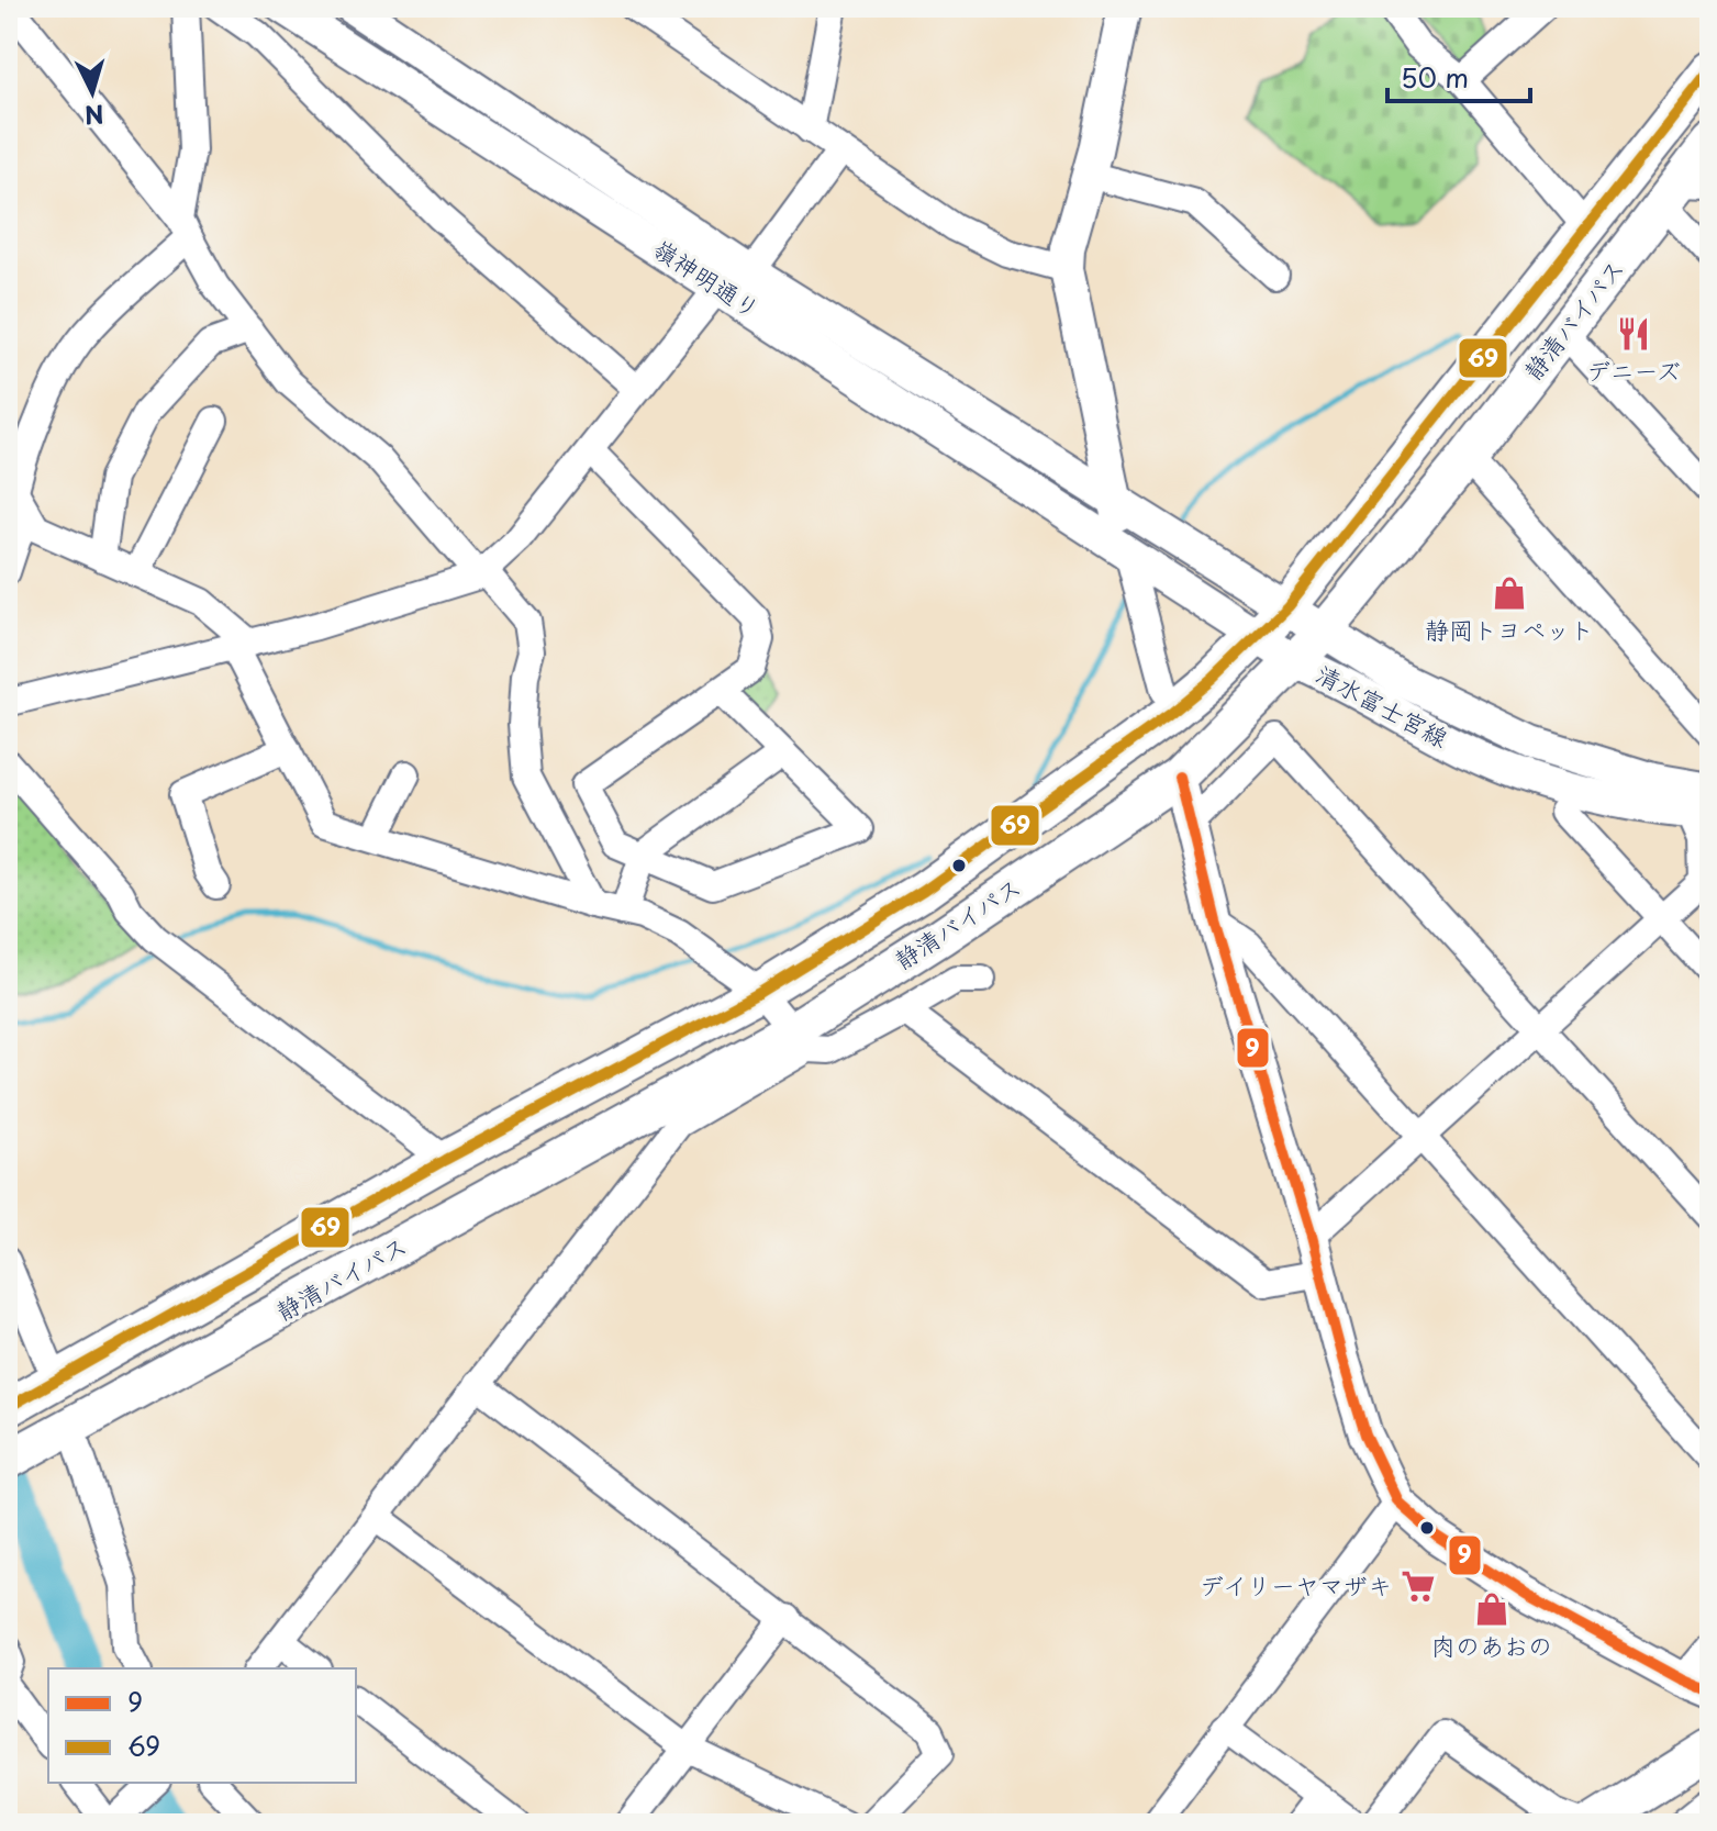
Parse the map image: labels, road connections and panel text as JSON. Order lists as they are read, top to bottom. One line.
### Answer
{"streets":{"highway":["静清バイパス"],"main road":["嶺神明通り","清水富士宮線"]},"crossings":[["嶺神明通り","清水富士宮線"],["静清バイパス","清水富士宮線"]],"places":{"restaurant":["デニーズ"],"shop":["静岡トヨペット","肉のあおの"],"supermarket":["デイリーヤマザキ"]},"lines":["transit line 69","transit line 9"],"legend":["9","69"],"scale_bar":"50 m","north":"bottom"}
